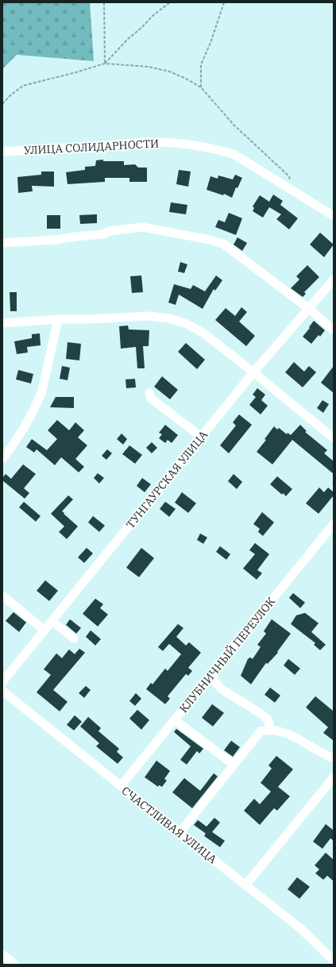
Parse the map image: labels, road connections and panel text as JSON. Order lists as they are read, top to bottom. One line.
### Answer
{"streets":{"street":["УЛИЦА СОЛИДАРНОСТИ","ТУНГАУРСКАЯ УЛИЦА","КЛУБНИЧНЫЙ ПЕРЕУЛОК","СЧАСТЛИВАЯ УЛИЦА"]},"crossings":[["КЛУБНИЧНЫЙ ПЕРЕУЛОК","СЧАСТЛИВАЯ УЛИЦА"]]}
